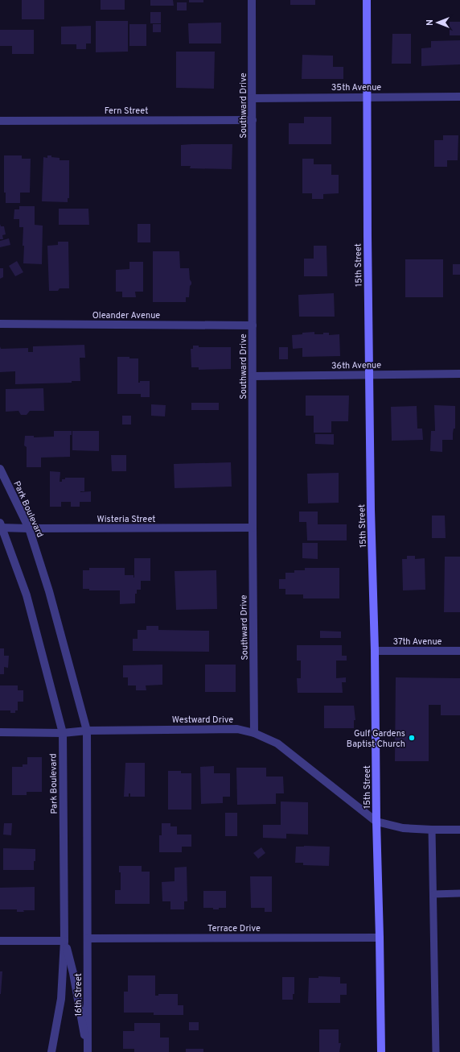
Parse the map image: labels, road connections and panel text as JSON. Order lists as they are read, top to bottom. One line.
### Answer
{"streets":{"main road":["15th Street"],"street":["35th Avenue","Southward Drive","Fern Street","Oleander Avenue","36th Avenue","Park Boulevard","Wisteria Street","37th Avenue","Westward Drive","Terrace Drive","16th Street"]},"crossings":[["35th Avenue","Southward Drive"],["35th Avenue","15th Street"],["Southward Drive","Fern Street"],["Southward Drive","Oleander Avenue"],["Southward Drive","36th Avenue"],["Southward Drive","Wisteria Street"],["Southward Drive","Westward Drive"],["15th Street","36th Avenue"],["15th Street","37th Avenue"],["15th Street","Westward Drive"],["15th Street","Terrace Drive"],["Park Boulevard","Wisteria Street"],["Park Boulevard","Westward Drive"],["Park Boulevard","Terrace Drive"],["Park Boulevard","16th Street"],["Terrace Drive","16th Street"]],"places":["Gulf Gardens Baptist Church"],"north":"left"}
